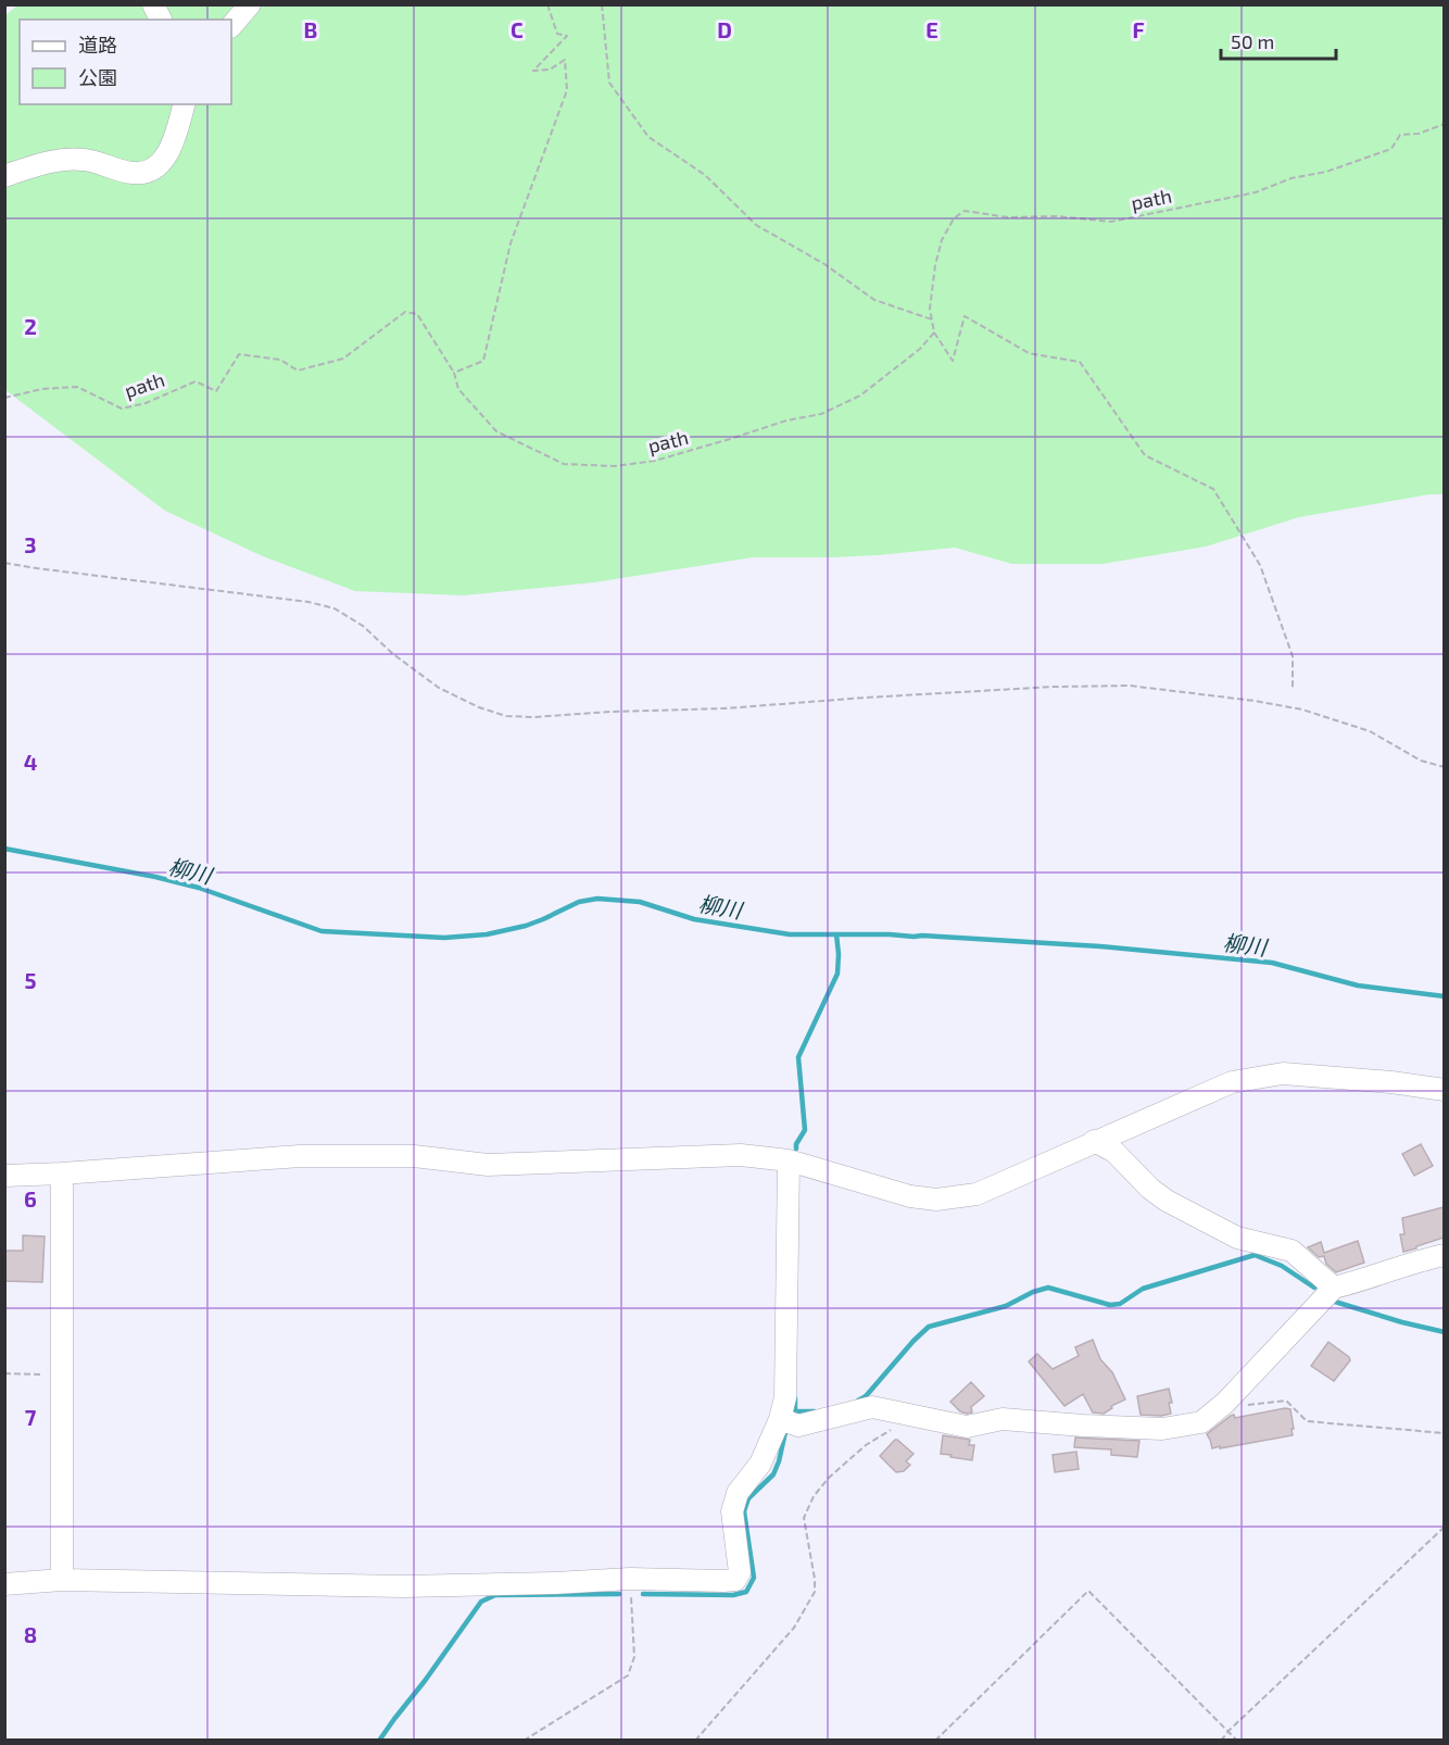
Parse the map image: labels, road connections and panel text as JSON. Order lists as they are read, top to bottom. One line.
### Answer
{"streets":{"path":["path"]},"water":["柳川"],"legend":["道路","公園"],"scale_bar":"50 m","grid":{"columns":["B","C","D","E","F"],"rows":["2","3","4","5","6","7","8"]}}
